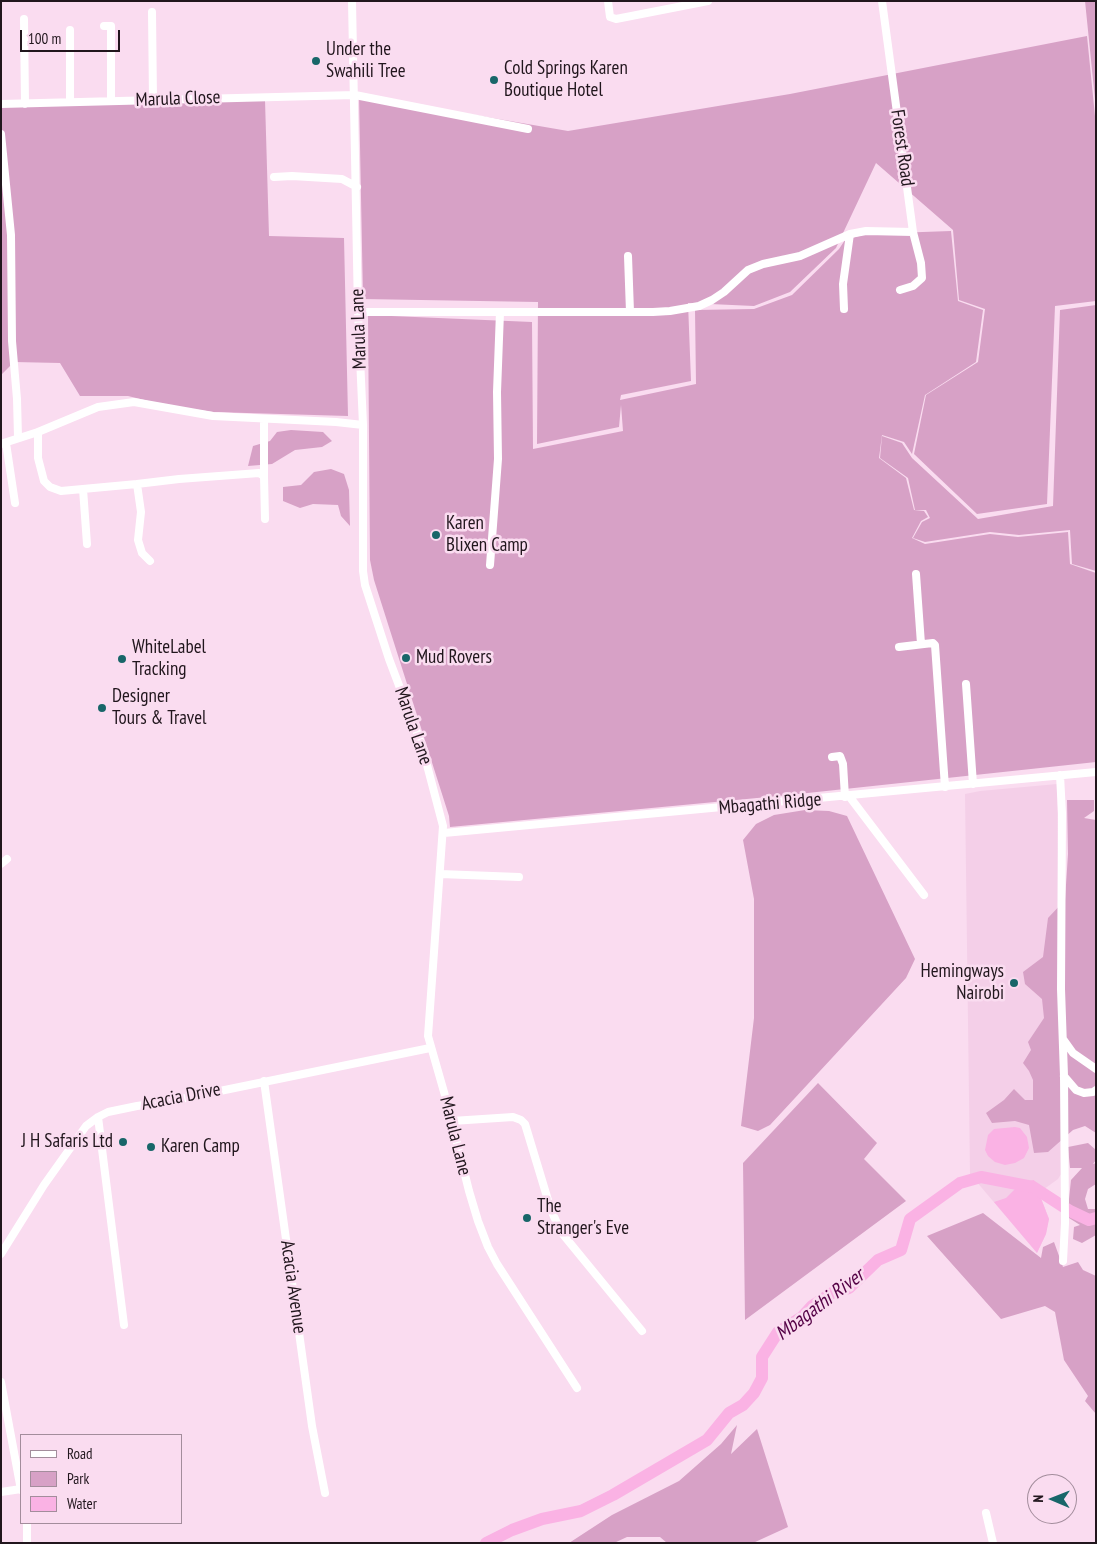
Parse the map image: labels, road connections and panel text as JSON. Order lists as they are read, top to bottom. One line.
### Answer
{"streets":{"street":["Marula Close","Forest Road","Marula Lane","Mbagathi Ridge","Acacia Drive","Acacia Avenue"]},"crossings":[["Marula Close","Marula Lane"],["Marula Lane","Mbagathi Ridge"],["Marula Lane","Acacia Drive"],["Acacia Drive","Acacia Avenue"]],"water":["Mbagathi River"],"places":["Under the Swahili Tree","Cold Springs Karen Boutique Hotel","Karen Blixen Camp","Mud Rovers","WhiteLabel Tracking","Designer Tours & Travel","Hemingways Nairobi","J H Safaris Ltd","Karen Camp","The Stranger's Eve"],"legend":["Road","Park","Water"],"scale_bar":"100 m","north":"left"}
